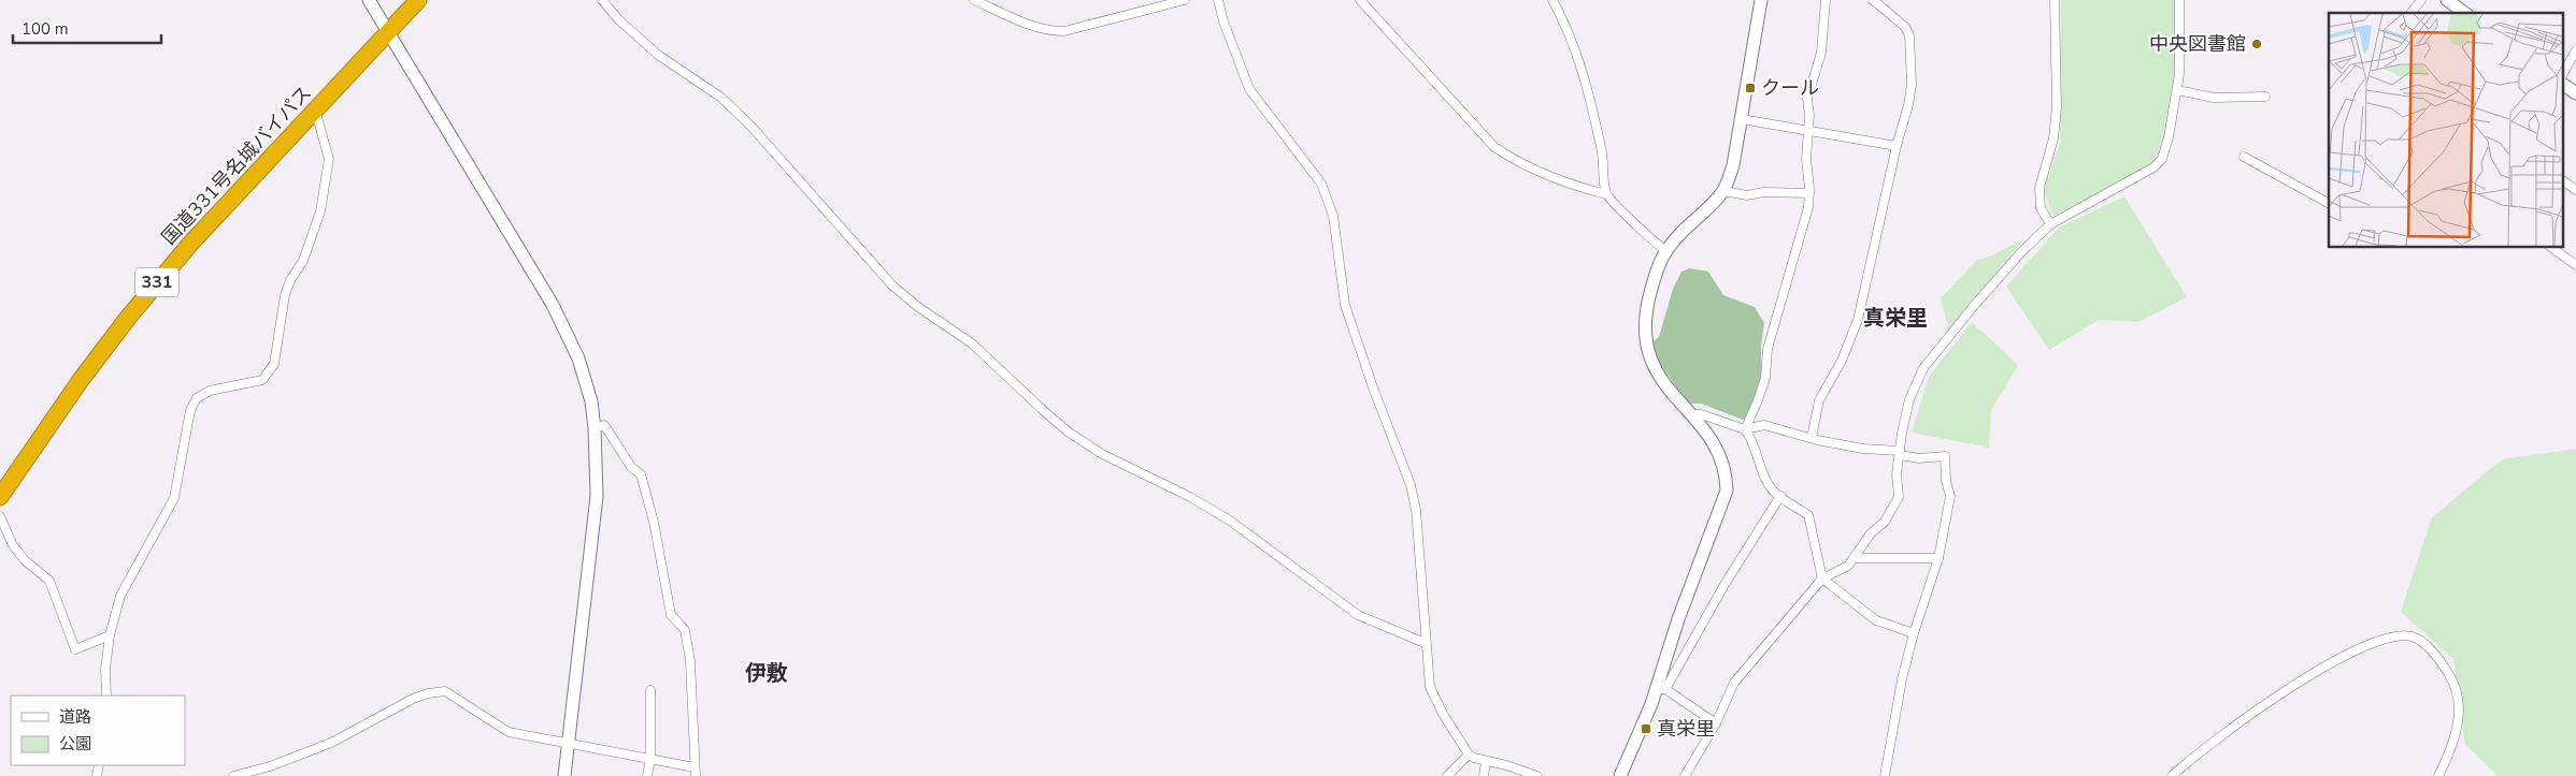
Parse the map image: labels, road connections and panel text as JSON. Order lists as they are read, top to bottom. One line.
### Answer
{"streets":{"highway":["国道331号名城バイパス","331"]},"districts":["真栄里","伊敷"],"places":{"other":["中央図書館"],"transit":["クール","真栄里"]},"legend":["道路","公園"],"scale_bar":"100 m"}
